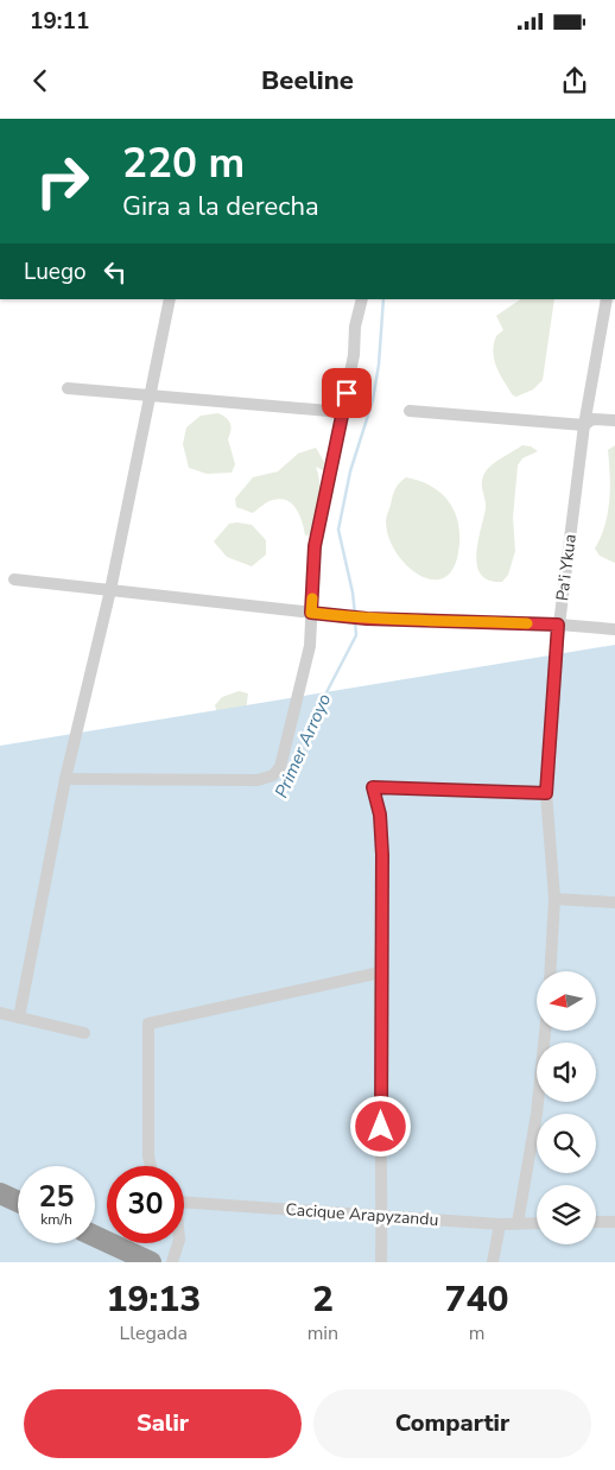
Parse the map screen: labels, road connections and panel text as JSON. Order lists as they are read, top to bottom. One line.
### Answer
{"streets":{"street":["Pa'i Ykua","Cacique Arapyzandu"]},"water":["Primer Arroyo"],"north":"left","page":{"status":"19:11","header":"Beeline","turn":["220 m","Gira a la derecha"],"then":"Luego","speed":"25 km/h","limit":"30","eta":["19:13","Llegada","2","min","740","m"],"buttons":["Salir","Compartir"]}}
